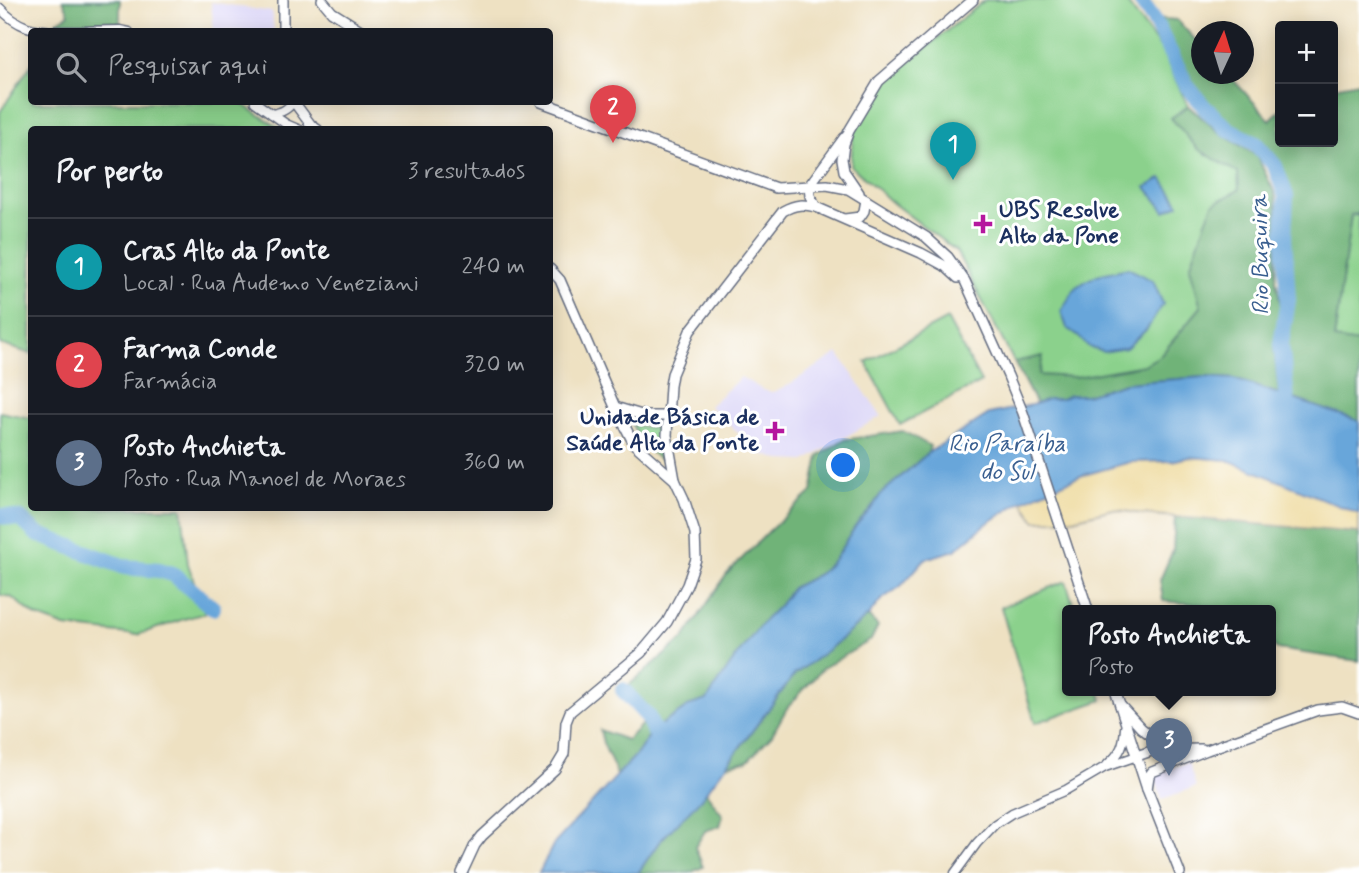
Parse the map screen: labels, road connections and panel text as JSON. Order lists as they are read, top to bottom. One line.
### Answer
{"water":["Rio Buquira","Rio Paraíba do Sul"],"places":{"health":["UBS Resolve Alto da Pone","Unidade Básica de Saúde Alto da Ponte"]},"north":"top","page":{"map_buttons":["+","−"],"search":"Pesquisar aqui","pins":["2","1","3"],"heading":["Por perto","3 resultados"],"list":[{"mark":"1","name":"Cras Alto da Ponte","note":"Local · Rua Audemo Veneziani","value":"240 m"},{"mark":"2","name":"Farma Conde","note":"Farmácia","value":"320 m"},{"mark":"3","name":"Posto Anchieta","note":"Posto · Rua Manoel de Moraes","value":"360 m"}],"popup":["Posto Anchieta","Posto"]}}
